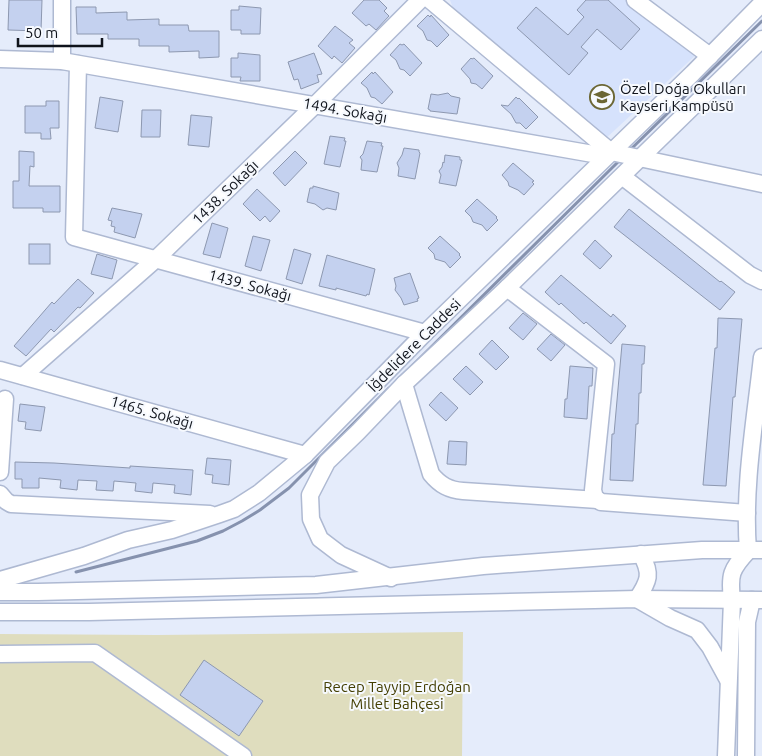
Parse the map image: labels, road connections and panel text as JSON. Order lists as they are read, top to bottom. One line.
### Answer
{"streets":{"street":["1494. Sokağı","1438. Sokağı","1439. Sokağı","İğdelidere Caddesi","1465. Sokağı"]},"crossings":[["1494. Sokağı","1438. Sokağı"],["1494. Sokağı","1439. Sokağı"],["1494. Sokağı","İğdelidere Caddesi"],["1438. Sokağı","1439. Sokağı"],["1438. Sokağı","1465. Sokağı"],["1439. Sokağı","İğdelidere Caddesi"],["İğdelidere Caddesi","1465. Sokağı"]],"parks":["Recep Tayyip Erdoğan Millet Bahçesi"],"places":{"school or university":["Özel Doğa Okulları Kayseri Kampüsü"]},"scale_bar":"50 m"}
